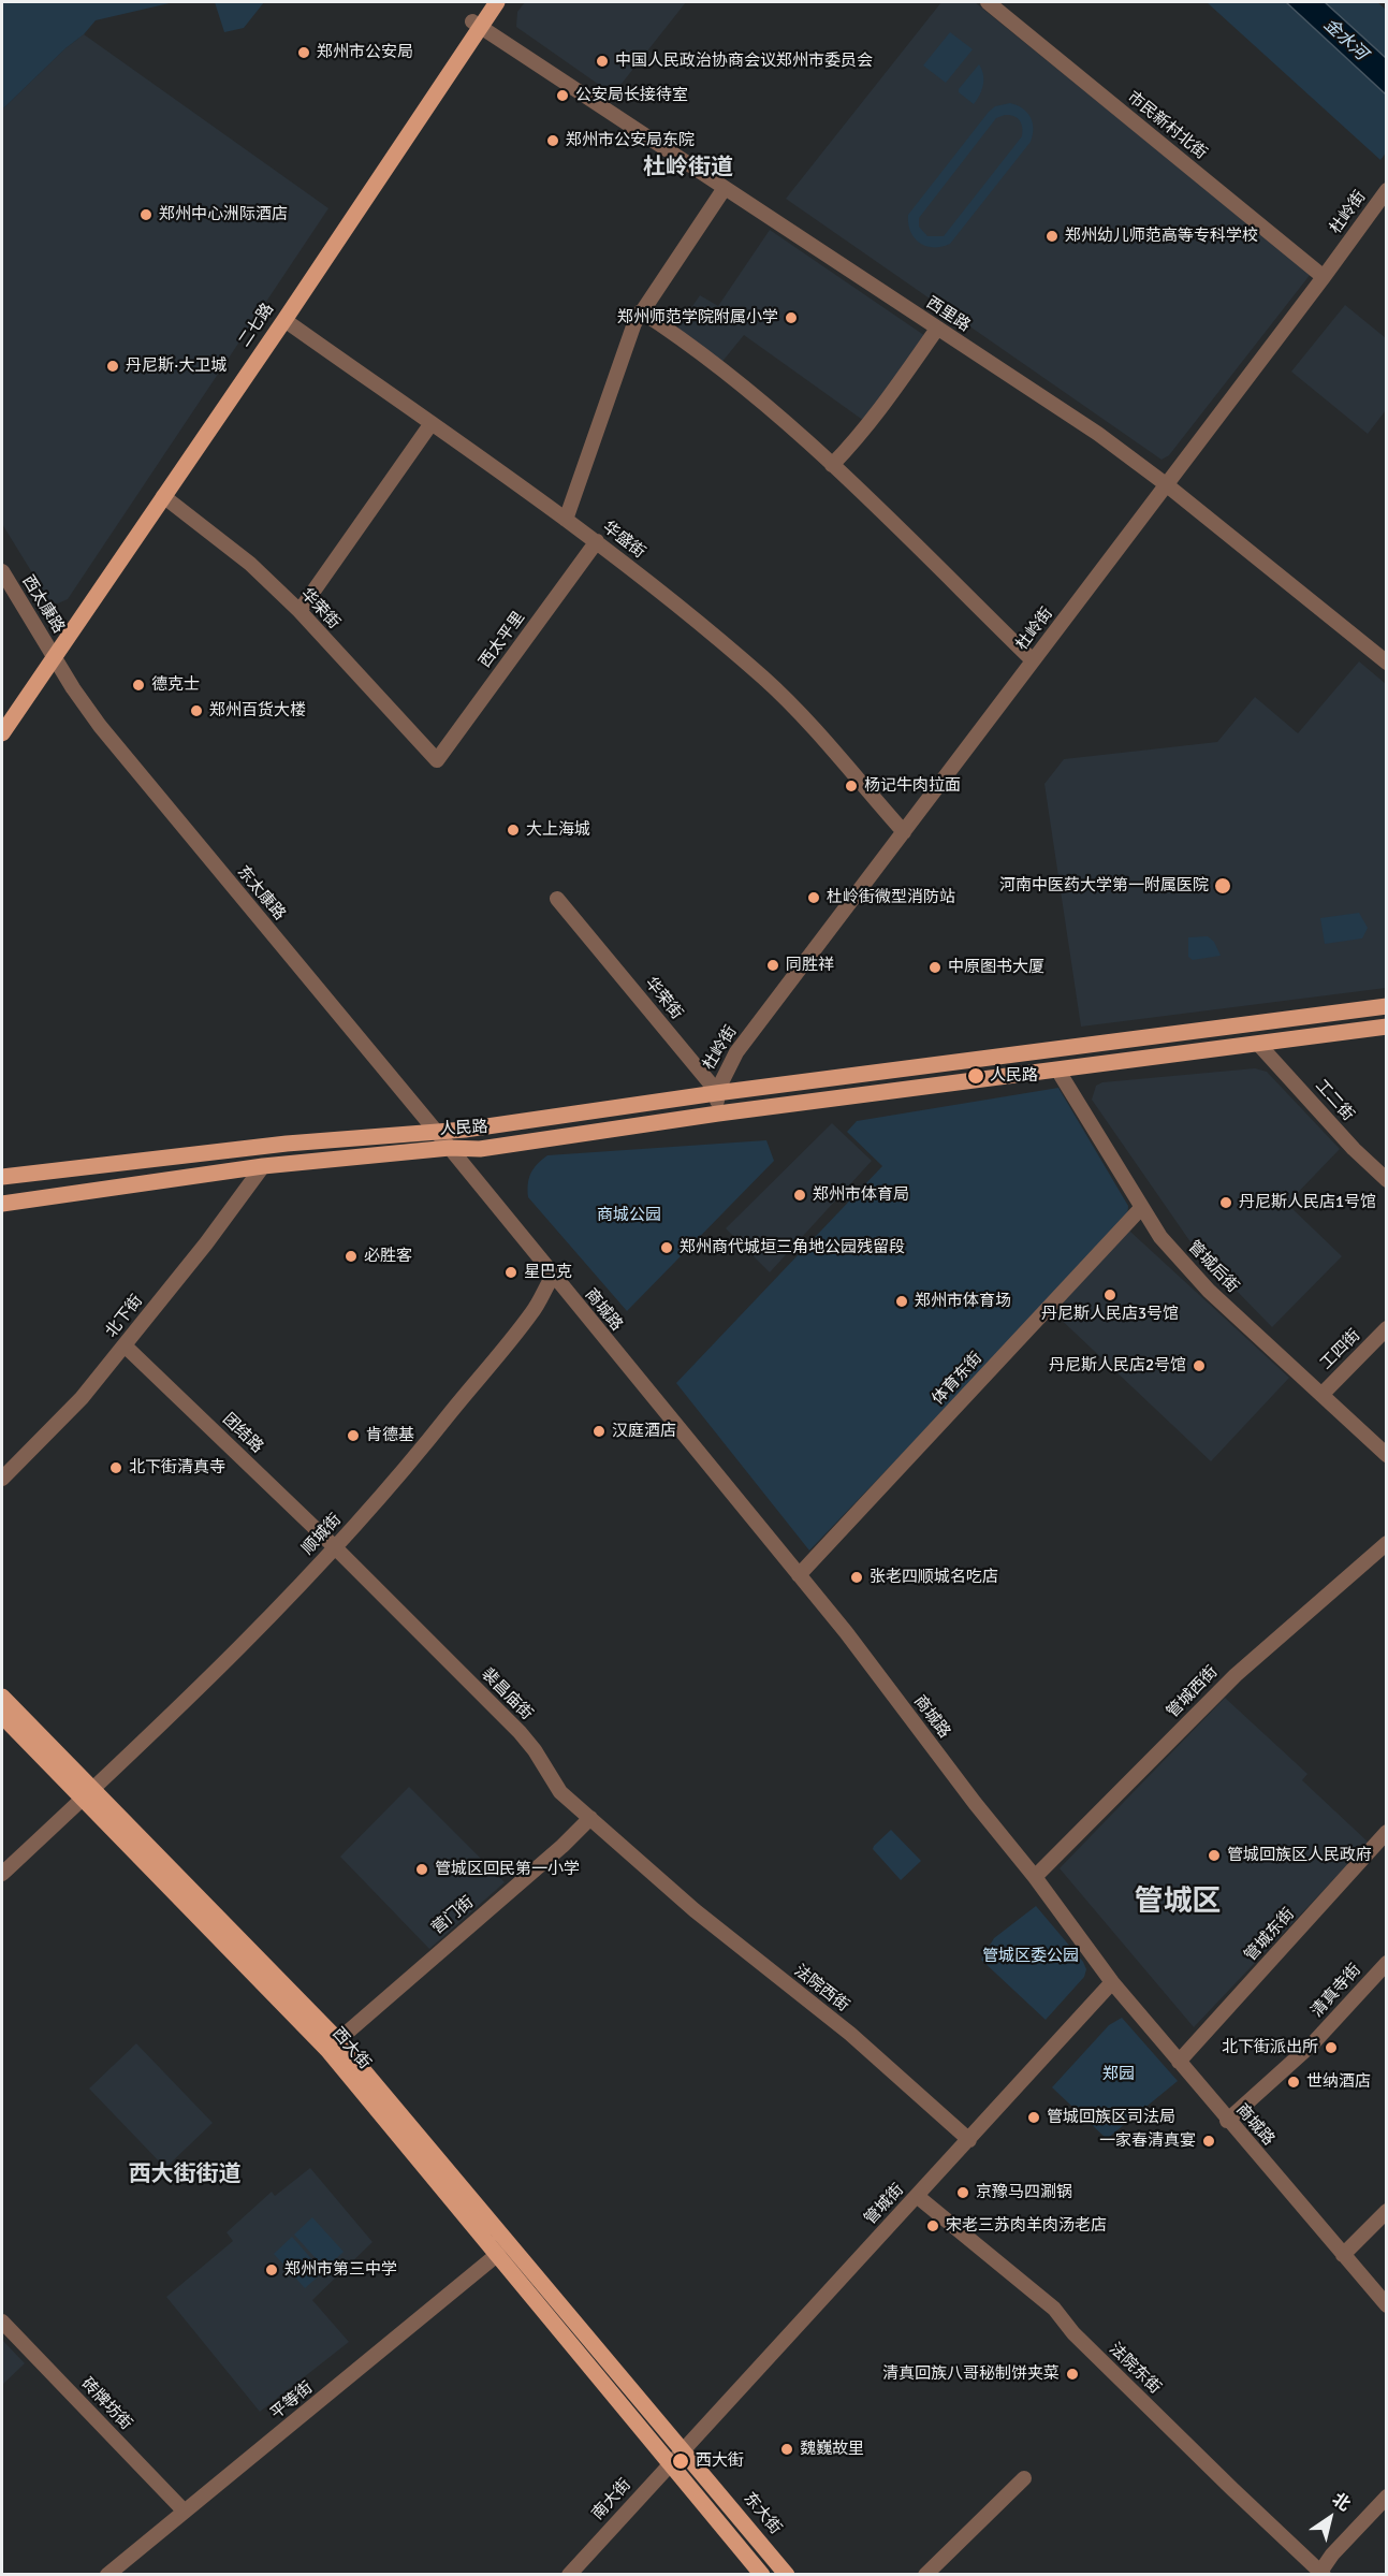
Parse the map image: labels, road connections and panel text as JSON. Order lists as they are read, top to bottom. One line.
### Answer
{"streets":{"main road":["二七路","人民路","西大街","东大街"],"street":["市民新村北街","杜岭街","西里路","华盛街","西太康路","华荣街","西太平里","东太康路","工二街","管城后街","商城路","北下街","工四街","体育东街","团结路","顺城街","管城西街","裴昌庙街","营门街","管城东街","法院西街","清真寺街","管城街","法院东街","平等街","砖牌坊街","南大街"]},"crossings":[["市民新村北街","杜岭街"],["杜岭街","西里路"],["杜岭街","华盛街"],["杜岭街","华荣街"],["杜岭街","人民路"],["西里路","二七路"],["二七路","华盛街"],["二七路","西太康路"],["二七路","华荣街"],["二七路","东太康路"],["华盛街","西太平里"],["西太康路","东太康路"],["华荣街","西太平里"],["华荣街","人民路"],["东太康路","人民路"],["东太康路","商城路"],["工二街","人民路"],["人民路","管城后街"],["人民路","商城路"],["人民路","北下街"],["管城后街","工四街"],["管城后街","体育东街"],["商城路","体育东街"],["商城路","顺城街"],["商城路","管城西街"],["商城路","管城东街"],["商城路","清真寺街"],["商城路","管城街"],["北下街","团结路"],["团结路","顺城街"],["团结路","裴昌庙街"],["顺城街","裴昌庙街"],["顺城街","西大街"],["裴昌庙街","营门街"],["裴昌庙街","法院西街"],["营门街","西大街"],["法院西街","管城街"],["西大街","管城街"],["西大街","平等街"],["西大街","南大街"],["西大街","东大街"],["管城街","法院东街"],["管城街","南大街"],["管城街","东大街"],["平等街","砖牌坊街"],["南大街","东大街"]],"districts":["杜岭街道","管城区","西大街街道"],"water":["金水河"],"parks":["商城公园","管城区委公园","郑园"],"places":["郑州市公安局","中国人民政治协商会议郑州市委员会","公安局长接待室","郑州市公安局东院","郑州中心洲际酒店","郑州幼儿师范高等专科学校","郑州师范学院附属小学","丹尼斯·大卫城","德克士","郑州百货大楼","杨记牛肉拉面","大上海城","河南中医药大学第一附属医院","杜岭街微型消防站","同胜祥","中原图书大厦","人民路","郑州市体育局","丹尼斯人民店1号馆","郑州商代城垣三角地公园残留段","必胜客","星巴克","丹尼斯人民店3号馆","郑州市体育场","丹尼斯人民店2号馆","汉庭酒店","肯德基","北下街清真寺","张老四顺城名吃店","管城回族区人民政府","管城区回民第一小学","北下街派出所","世纳酒店","管城回族区司法局","一家春清真宴","京豫马四涮锅","宋老三苏肉羊肉汤老店","郑州市第三中学","清真回族八哥秘制饼夹菜","魏巍故里","西大街"],"north":"top right"}
